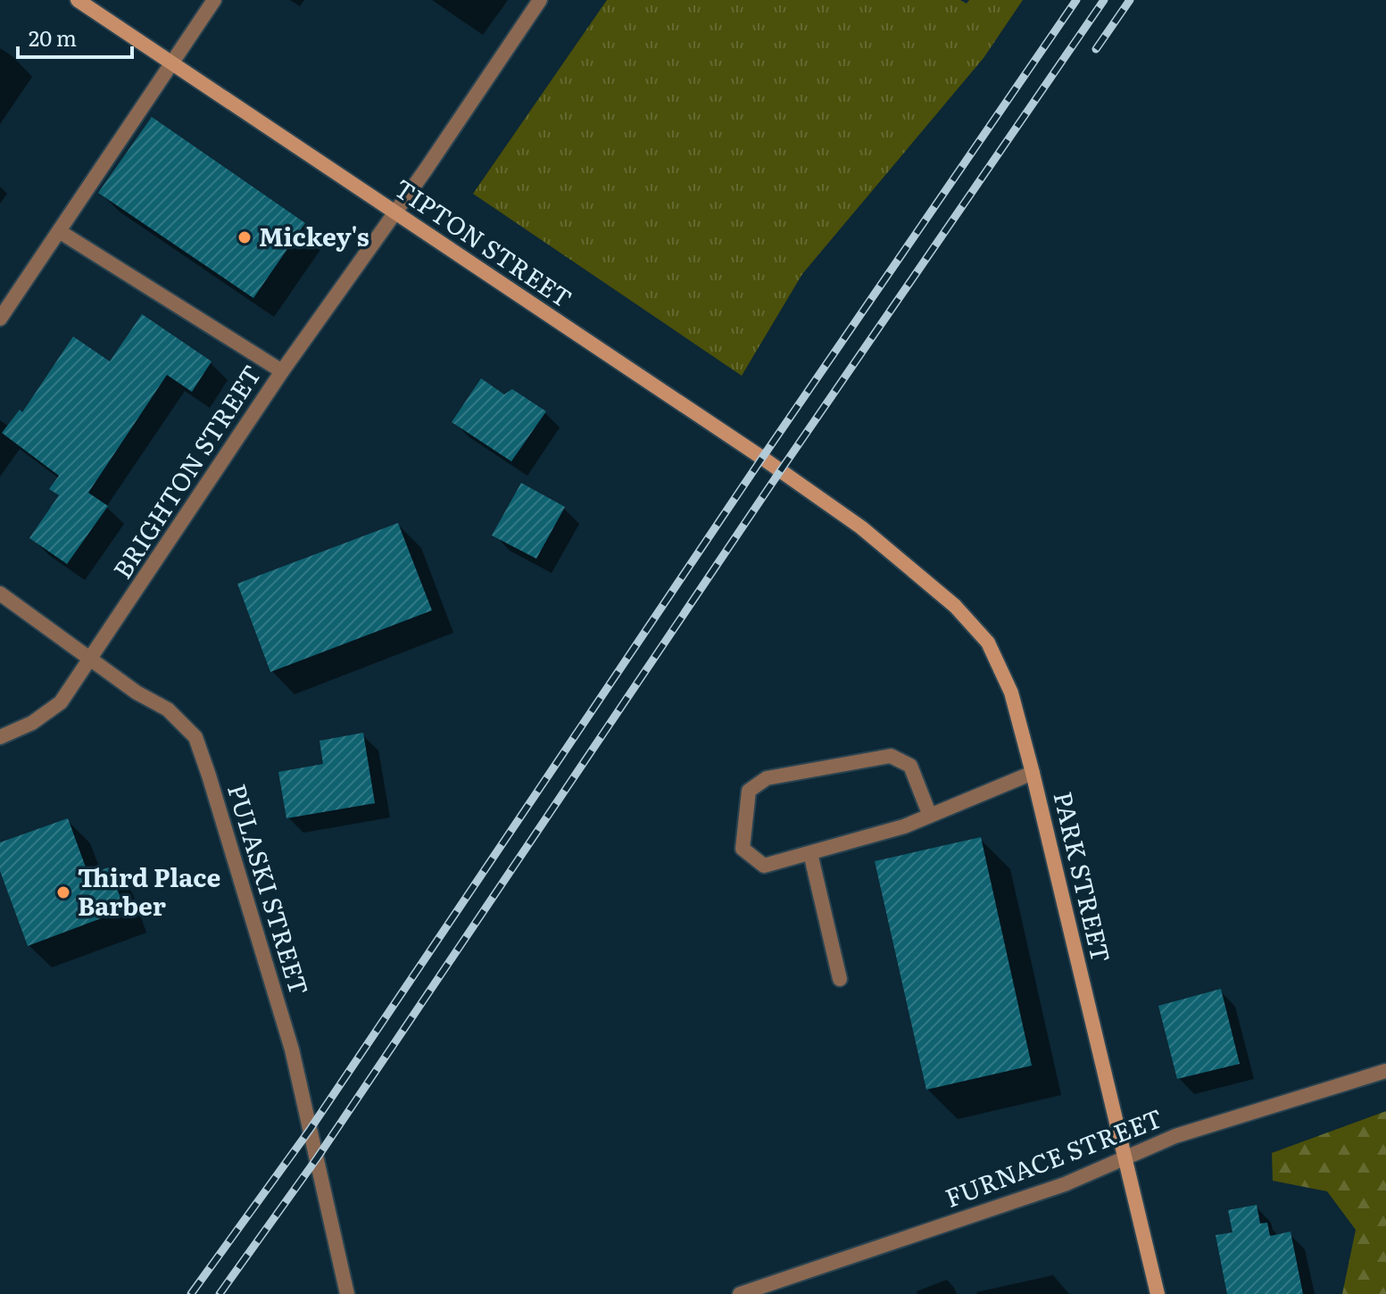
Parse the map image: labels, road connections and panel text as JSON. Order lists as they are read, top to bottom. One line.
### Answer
{"streets":{"street":["TIPTON STREET","BRIGHTON STREET","PARK STREET","PULASKI STREET","FURNACE STREET"]},"crossings":[["TIPTON STREET","BRIGHTON STREET"],["TIPTON STREET","PARK STREET"],["BRIGHTON STREET","PULASKI STREET"],["PARK STREET","FURNACE STREET"]],"places":["Mickey's","Third Place Barber"],"scale_bar":"20 m"}
